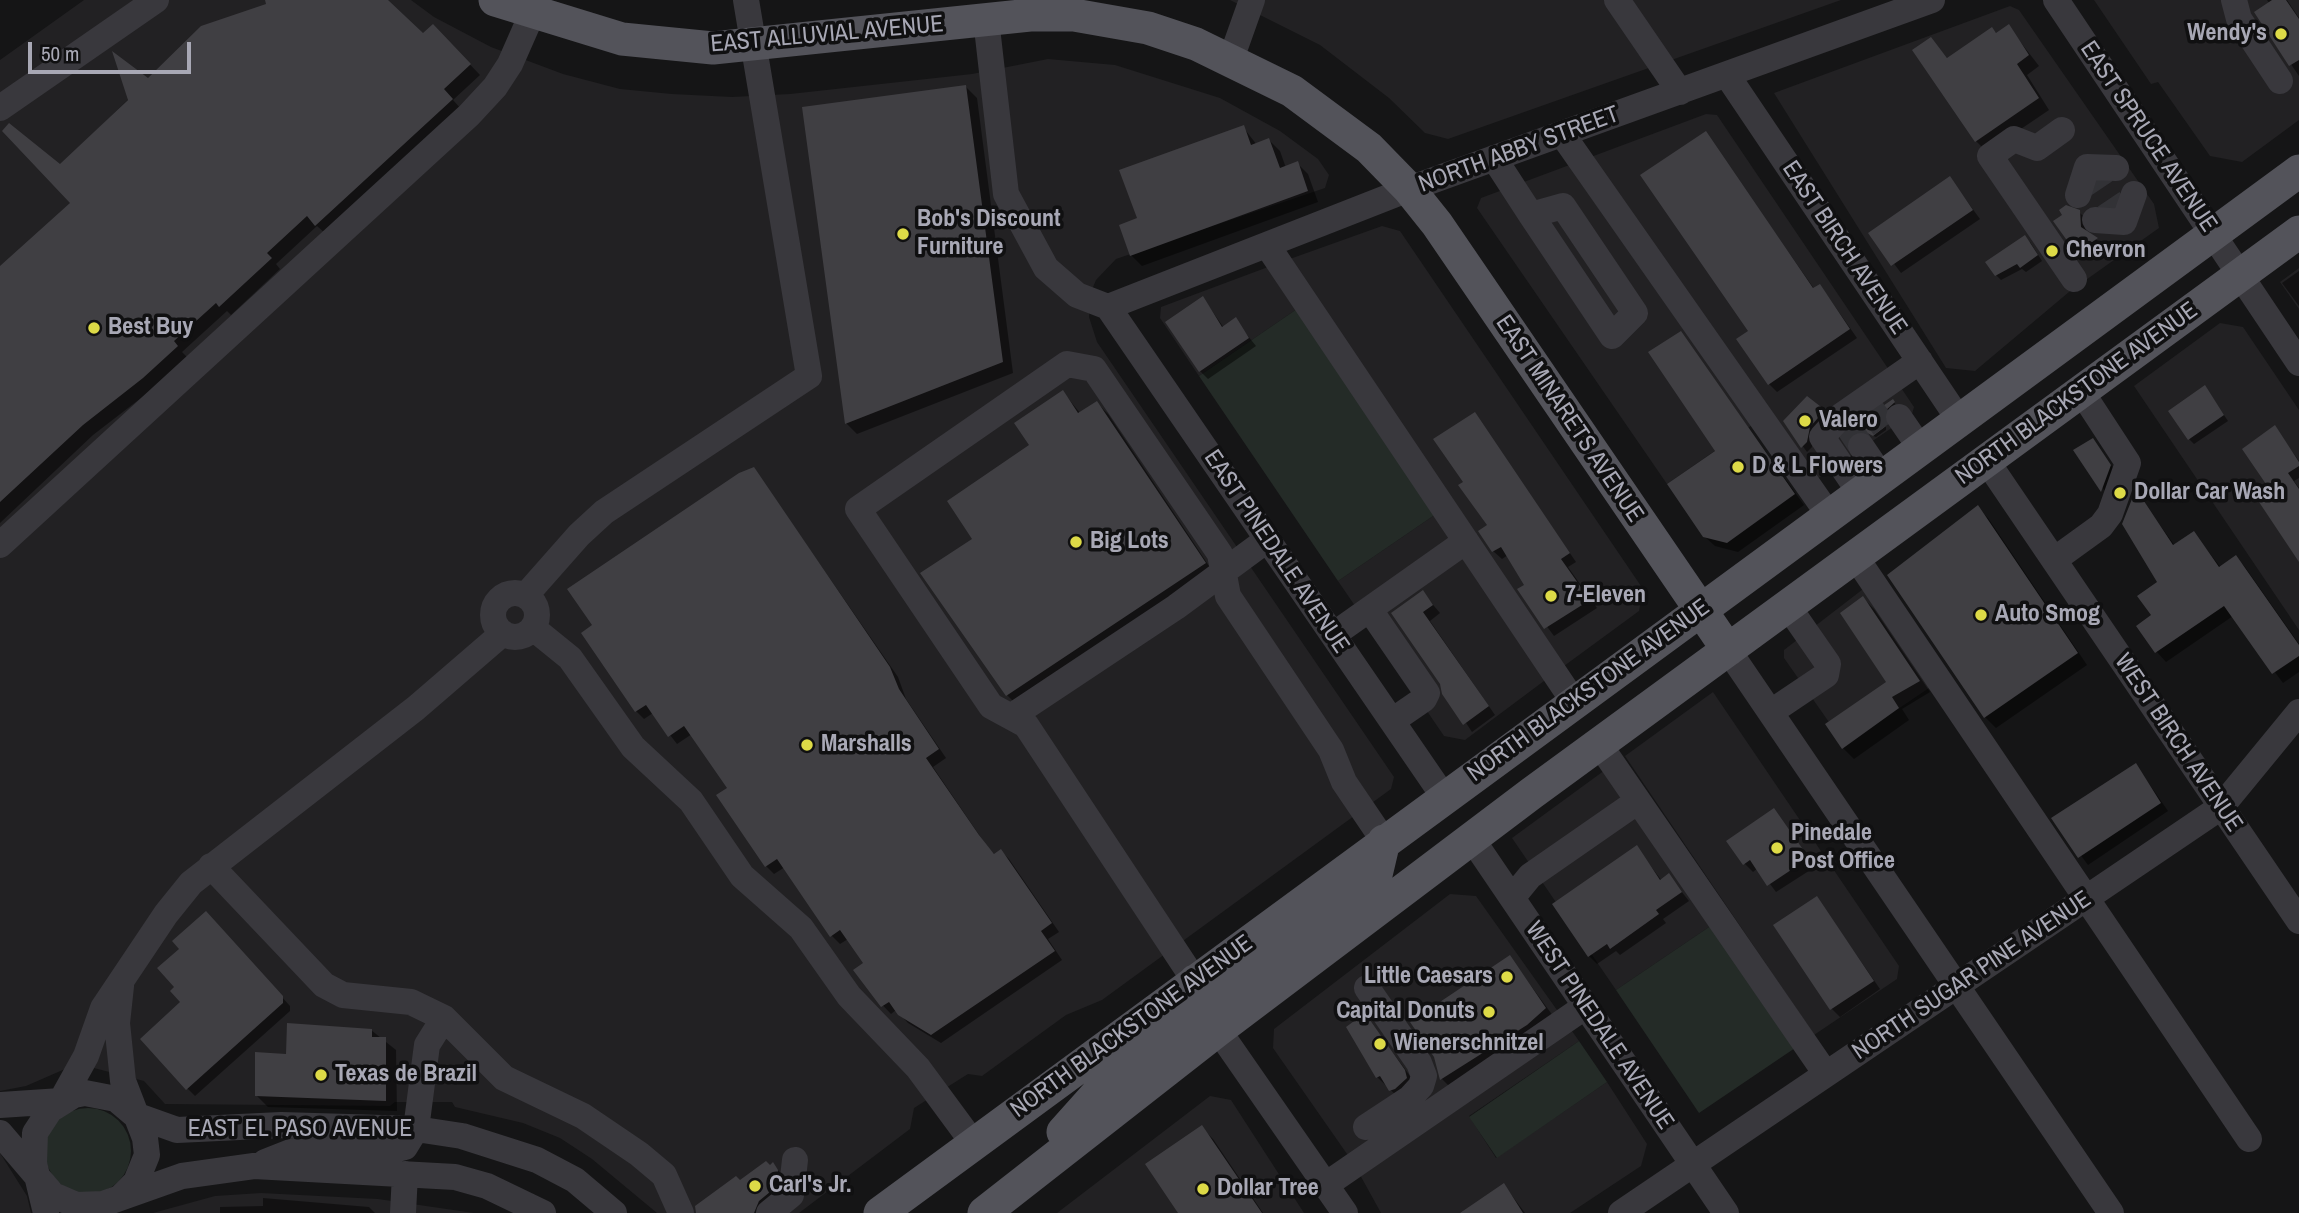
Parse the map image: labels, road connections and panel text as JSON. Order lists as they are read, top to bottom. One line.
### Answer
{"streets":{"main road":["EAST ALLUVIAL AVENUE","NORTH BLACKSTONE AVENUE","EAST MINARETS AVENUE"],"street":["EAST SPRUCE AVENUE","NORTH ABBY STREET","EAST BIRCH AVENUE","EAST PINEDALE AVENUE","WEST BIRCH AVENUE","NORTH SUGAR PINE AVENUE","WEST PINEDALE AVENUE","EAST EL PASO AVENUE"]},"crossings":[["EAST ALLUVIAL AVENUE","NORTH ABBY STREET"],["EAST ALLUVIAL AVENUE","EAST MINARETS AVENUE"],["EAST SPRUCE AVENUE","NORTH BLACKSTONE AVENUE"],["NORTH ABBY STREET","EAST BIRCH AVENUE"],["NORTH ABBY STREET","EAST MINARETS AVENUE"],["NORTH ABBY STREET","EAST PINEDALE AVENUE"],["EAST BIRCH AVENUE","NORTH BLACKSTONE AVENUE"],["NORTH BLACKSTONE AVENUE","EAST MINARETS AVENUE"],["NORTH BLACKSTONE AVENUE","EAST PINEDALE AVENUE"],["NORTH BLACKSTONE AVENUE","WEST BIRCH AVENUE"],["NORTH BLACKSTONE AVENUE","WEST PINEDALE AVENUE"],["WEST BIRCH AVENUE","NORTH SUGAR PINE AVENUE"],["NORTH SUGAR PINE AVENUE","WEST PINEDALE AVENUE"]],"places":["Wendy's","Bob's Discount Furniture","Chevron","Best Buy","Valero","D & L Flowers","Dollar Car Wash","Big Lots","7-Eleven","Auto Smog","Marshalls","Pinedale Post Office","Little Caesars","Capital Donuts","Wienerschnitzel","Texas de Brazil","Carl's Jr.","Dollar Tree"],"scale_bar":"50 m"}
